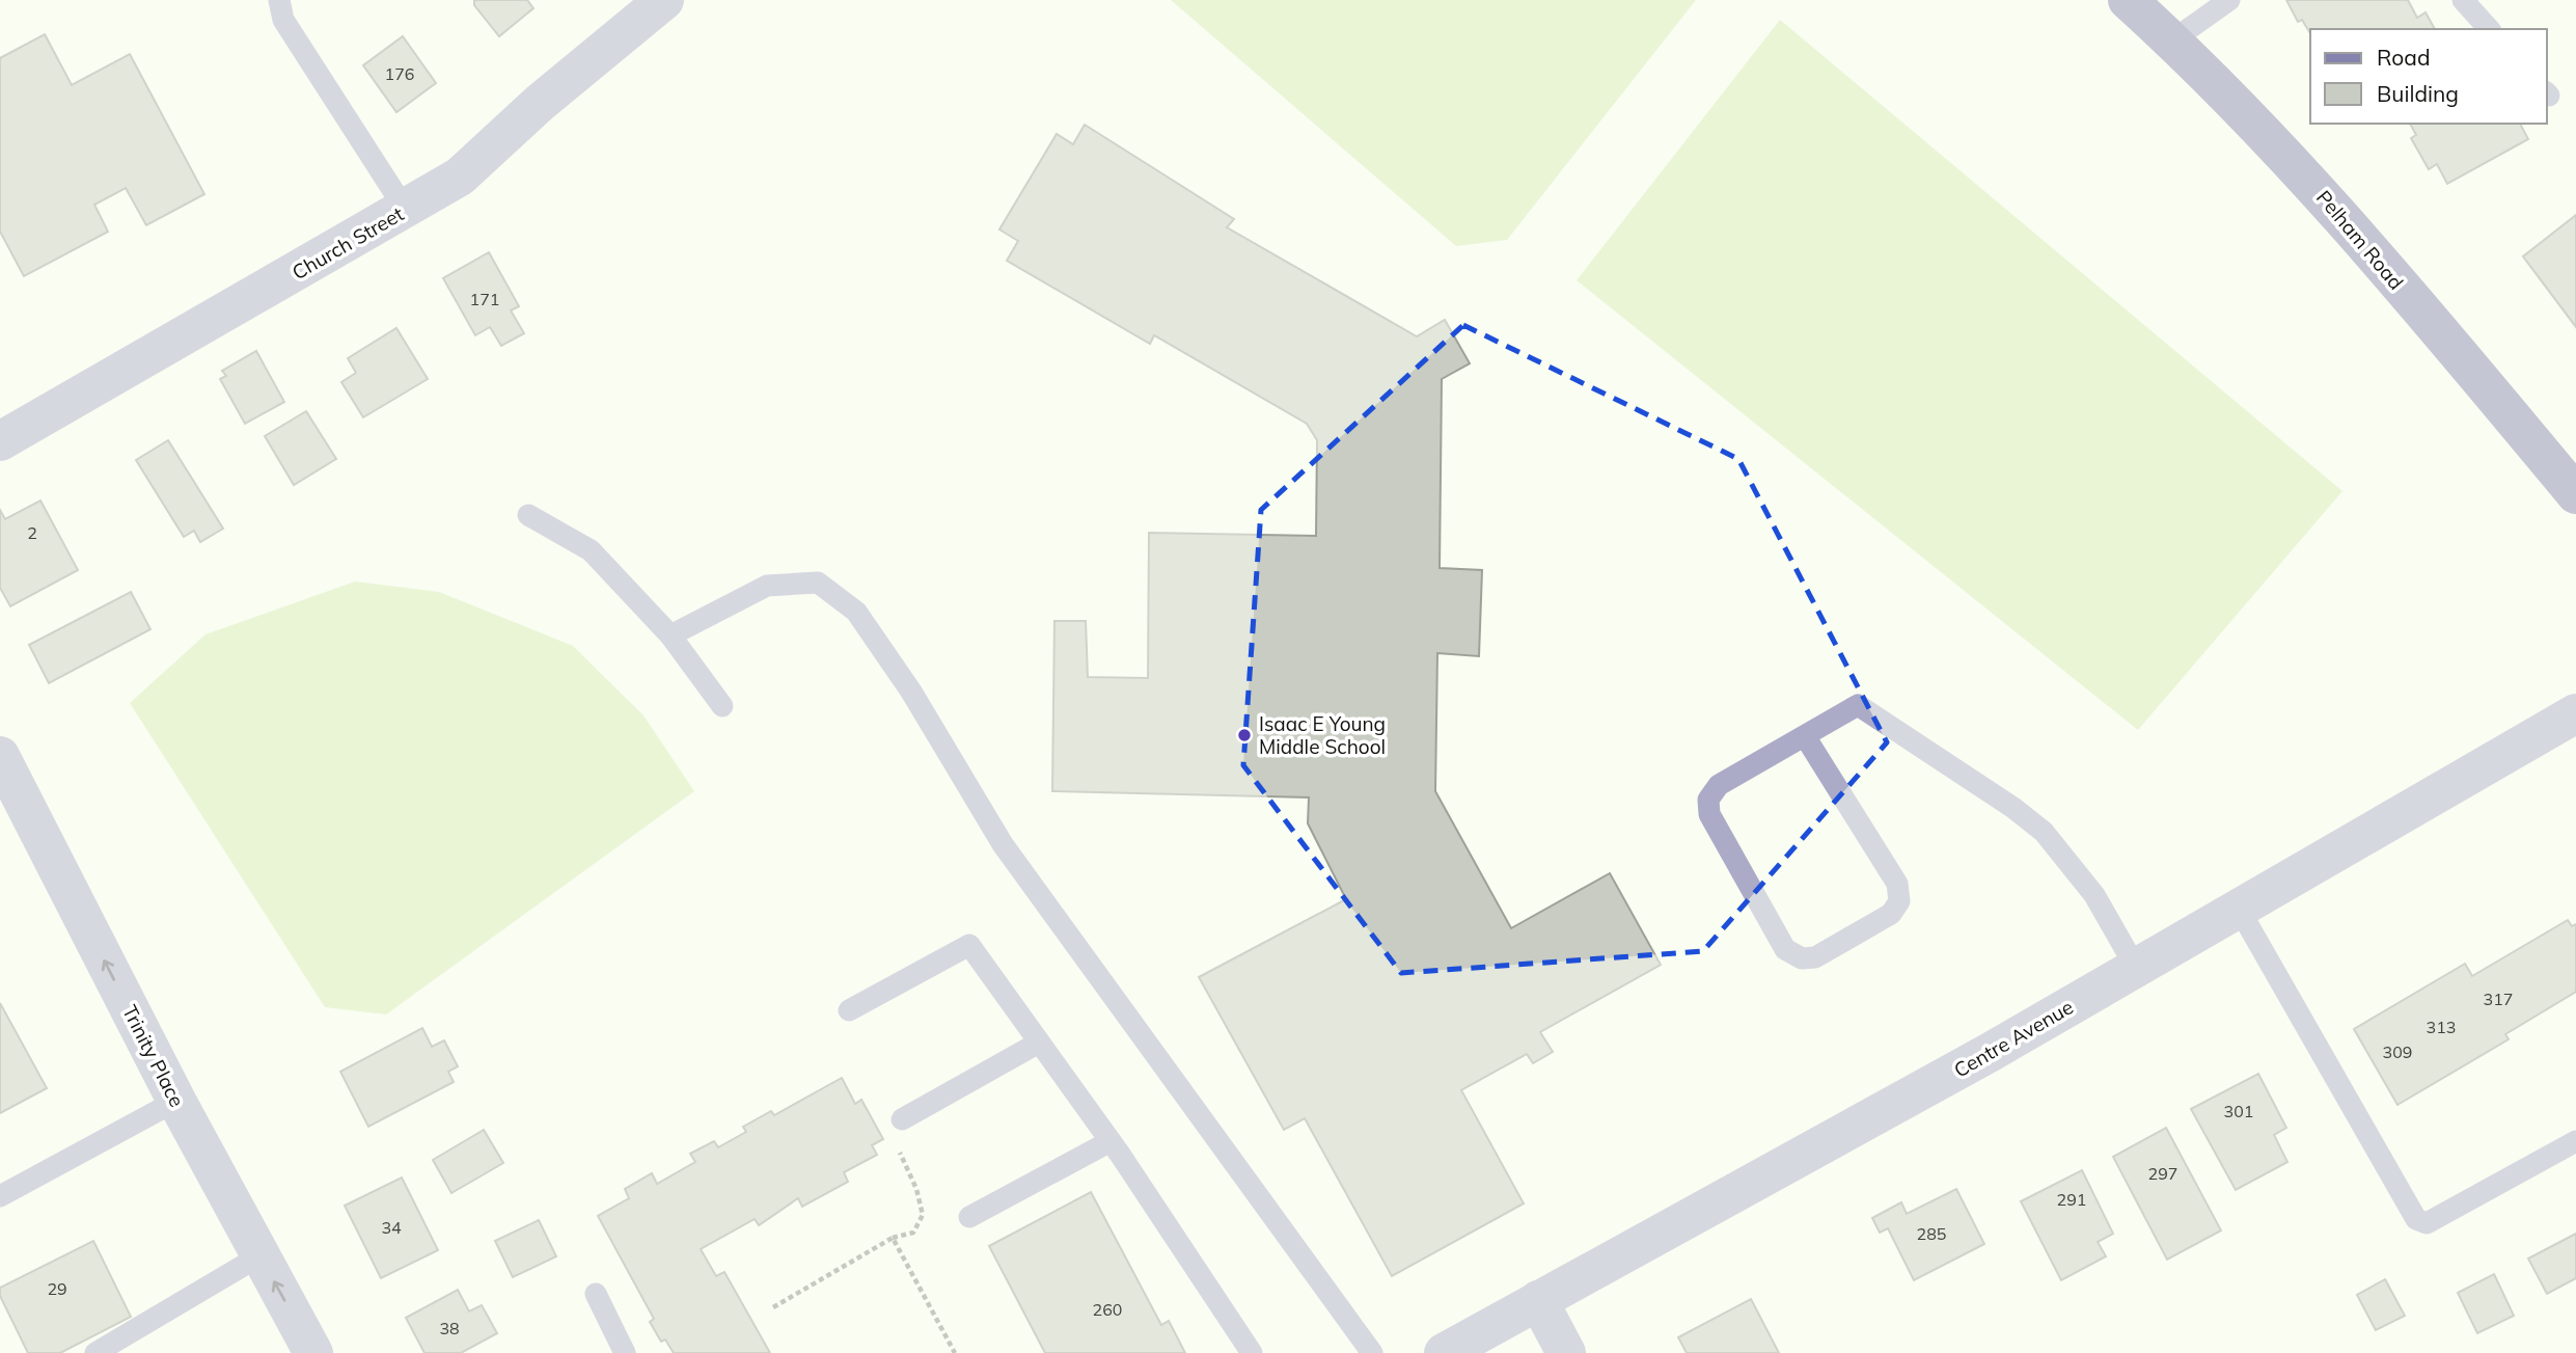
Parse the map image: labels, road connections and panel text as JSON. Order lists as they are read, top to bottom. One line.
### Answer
{"streets":{"main road":["Pelham Road"],"street":["Church Street","Centre Avenue","Trinity Place"]},"one_way":["Trinity Place"],"places":["Isaac E Young Middle School"],"house_numbers":["176","171","2","317","313","309","301","297","291","34","285","29","260","38"],"legend":["Road","Building"]}
